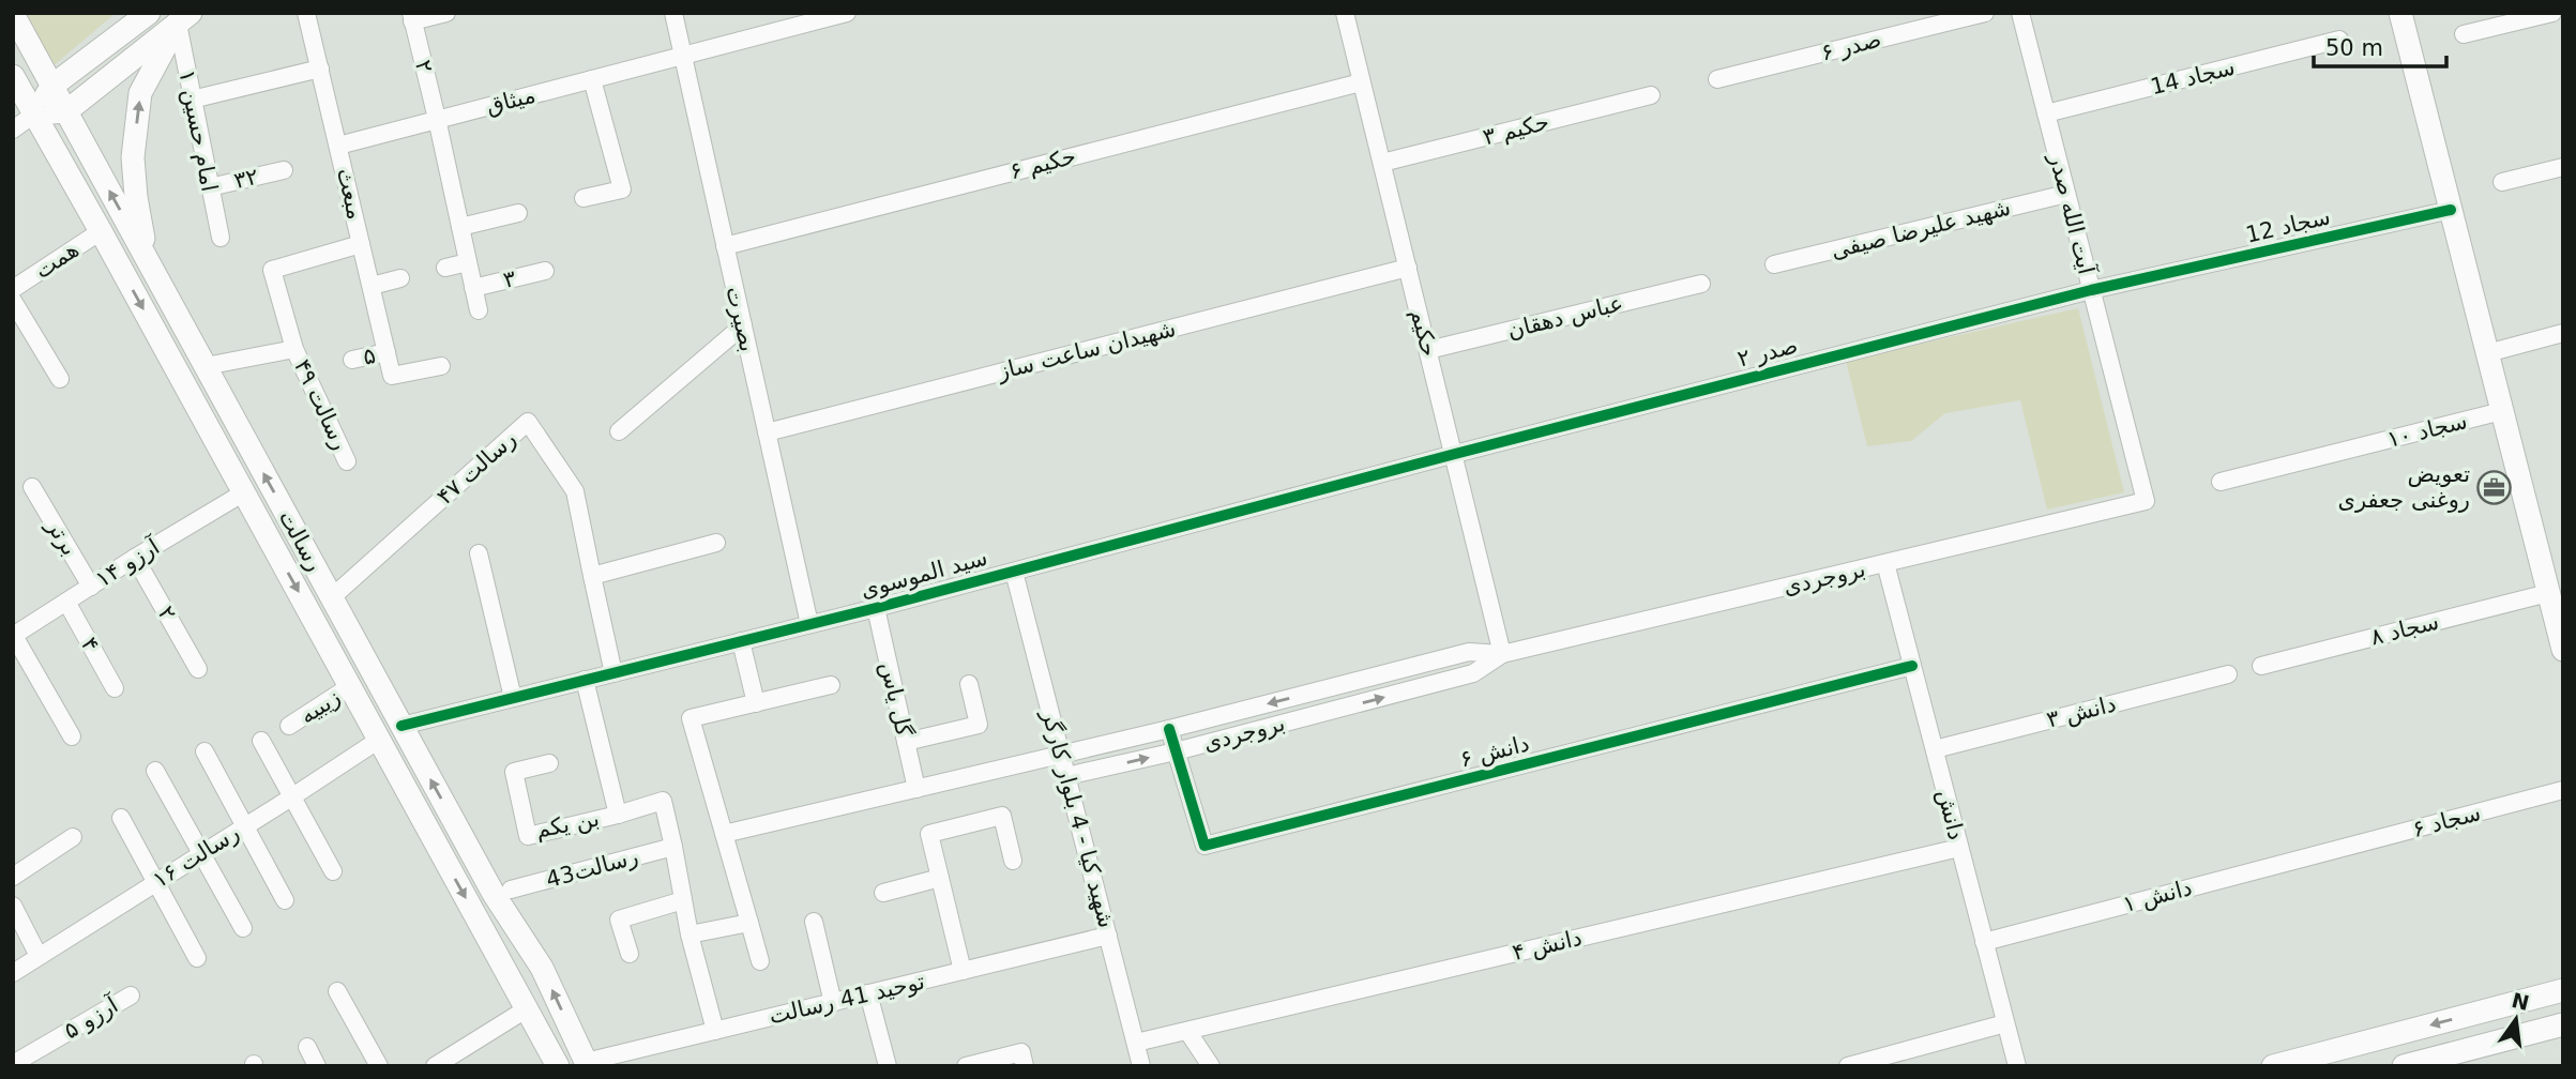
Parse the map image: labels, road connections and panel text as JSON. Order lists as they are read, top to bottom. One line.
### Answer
{"streets":{"main road":["رسالت"],"street":["صدر ۶","۲","سجاد 14","میثاق","حکیم ۳","امام حسین ۱","حکیم ۶","۳۲","مبعث","آیت الله صدر","سجاد 12","شهید علیرضا صیفی","همت","۳","عباس دهقان","بصیرت","حکیم","شهیدان ساعت ساز","صدر ۲","۵","رسالت ۴۹","سجاد ۱۰","رسالت ۴۷","برتر","۱۴ آرزو","سید الموسوی","بروجردی","سجاد ۸","۴","گل یاس","زیبیه","دانش ۳","دانش ۶","دانش","شهید کیا - 4 بلوار کارگر","سجاد ۶","بن یکم","رسالت ۱۶","رسالت43","دانش ۱","دانش ۴","توحید 41 رسالت","آرزو ۵"]},"crossings":[["۲","میثاق"],["۲","۳"],["۲","۱۴ آرزو"],["سجاد 14","آیت الله صدر"],["میثاق","مبعث"],["میثاق","بصیرت"],["حکیم ۳","حکیم"],["امام حسین ۱","۳۲"],["حکیم ۶","بصیرت"],["حکیم ۶","حکیم"],["مبعث","۵"],["مبعث","رسالت ۴۹"],["آیت الله صدر","سجاد 12"],["آیت الله صدر","شهید علیرضا صیفی"],["آیت الله صدر","صدر ۲"],["آیت الله صدر","بروجردی"],["سجاد 12","صدر ۲"],["همت","رسالت"],["عباس دهقان","حکیم"],["بصیرت","شهیدان ساعت ساز"],["بصیرت","سید الموسوی"],["حکیم","شهیدان ساعت ساز"],["حکیم","صدر ۲"],["حکیم","سید الموسوی"],["حکیم","بروجردی"],["صدر ۲","سید الموسوی"],["رسالت ۴۹","رسالت"],["رسالت ۴۷","رسالت"],["برتر","۱۴ آرزو"],["رسالت","۱۴ آرزو"],["رسالت","سید الموسوی"],["رسالت","زیبیه"],["رسالت","رسالت ۱۶"],["رسالت","توحید 41 رسالت"],["۱۴ آرزو","۴"],["سید الموسوی","گل یاس"],["سید الموسوی","شهید کیا - 4 بلوار کارگر"],["بروجردی","گل یاس"],["بروجردی","دانش ۶"],["بروجردی","دانش"],["بروجردی","شهید کیا - 4 بلوار کارگر"],["دانش ۳","دانش"],["دانش ۶","دانش"],["دانش","دانش ۱"],["دانش","دانش ۴"],["شهید کیا - 4 بلوار کارگر","دانش ۴"],["شهید کیا - 4 بلوار کارگر","توحید 41 رسالت"],["سجاد ۶","دانش ۱"]],"places":{"office":["تعویض روغنی جعفری"]},"scale_bar":"50 m","north":"top"}
